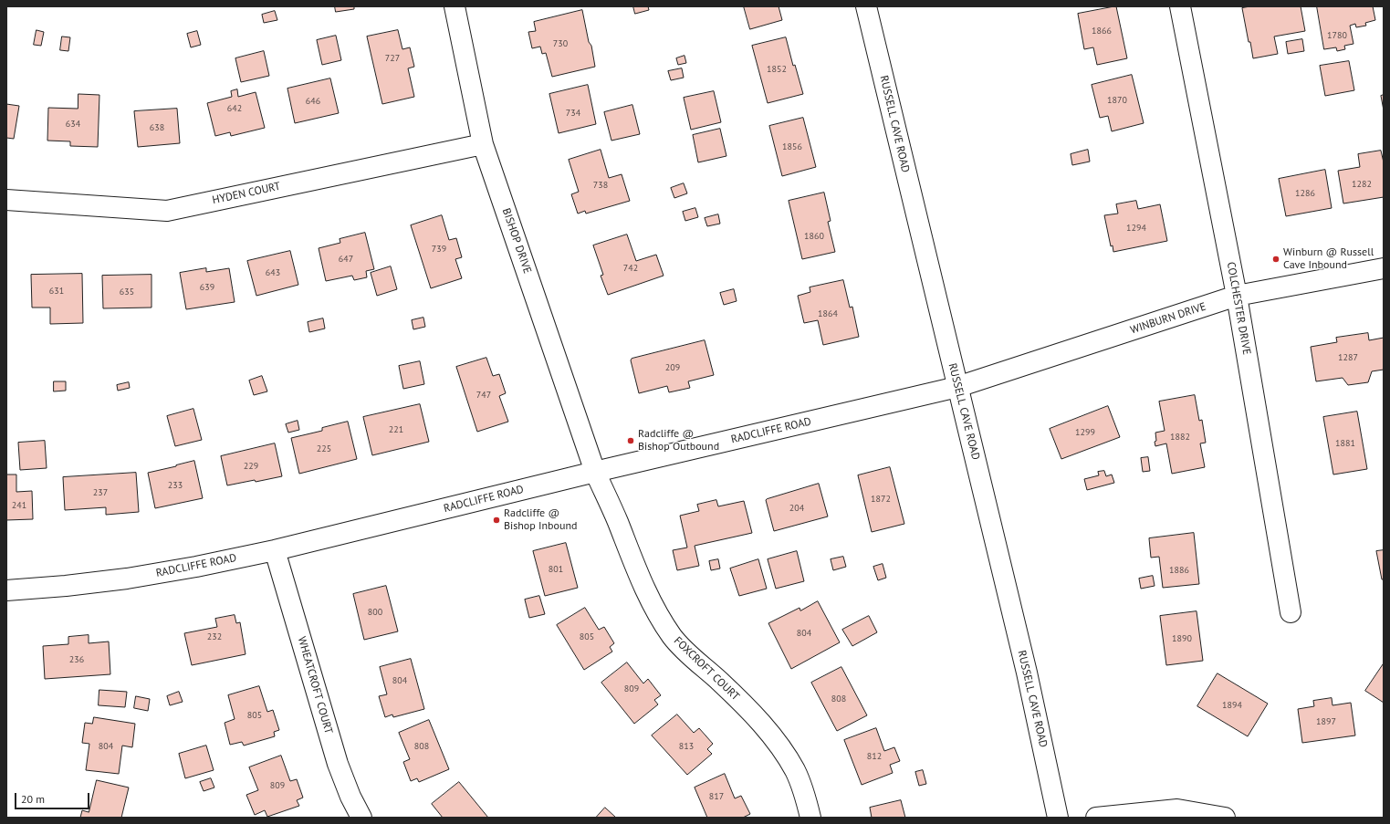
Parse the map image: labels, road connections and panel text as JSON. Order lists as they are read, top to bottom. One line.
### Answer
{"streets":{"street":["RUSSELL CAVE ROAD","HYDEN COURT","BISHOP DRIVE","COLCHESTER DRIVE","WINBURN DRIVE","RADCLIFFE ROAD","FOXCROFT COURT","WHEATCROFT COURT"]},"crossings":[["RUSSELL CAVE ROAD","WINBURN DRIVE"],["RUSSELL CAVE ROAD","RADCLIFFE ROAD"],["HYDEN COURT","BISHOP DRIVE"],["BISHOP DRIVE","RADCLIFFE ROAD"],["BISHOP DRIVE","FOXCROFT COURT"],["COLCHESTER DRIVE","WINBURN DRIVE"],["WINBURN DRIVE","RADCLIFFE ROAD"],["RADCLIFFE ROAD","FOXCROFT COURT"],["RADCLIFFE ROAD","WHEATCROFT COURT"]],"places":["Winburn @ Russell Cave Inbound","Radcliffe @ Bishop Outbound","Radcliffe @ Bishop Inbound"],"house_numbers":["1866","1780","730","727","1852","1870","646","642","734","634","638","1856","1282","738","1286","1294","1860","739","647","742","643","639","631","635","1864","1287","209","747","221","1299","1882","1881","225","229","233","237","1872","241","204","801","1886","800","804","232","805","1890","236","804","809","808","1894","805","1897","804","808","813","812","809","817"],"scale_bar":"20 m"}
